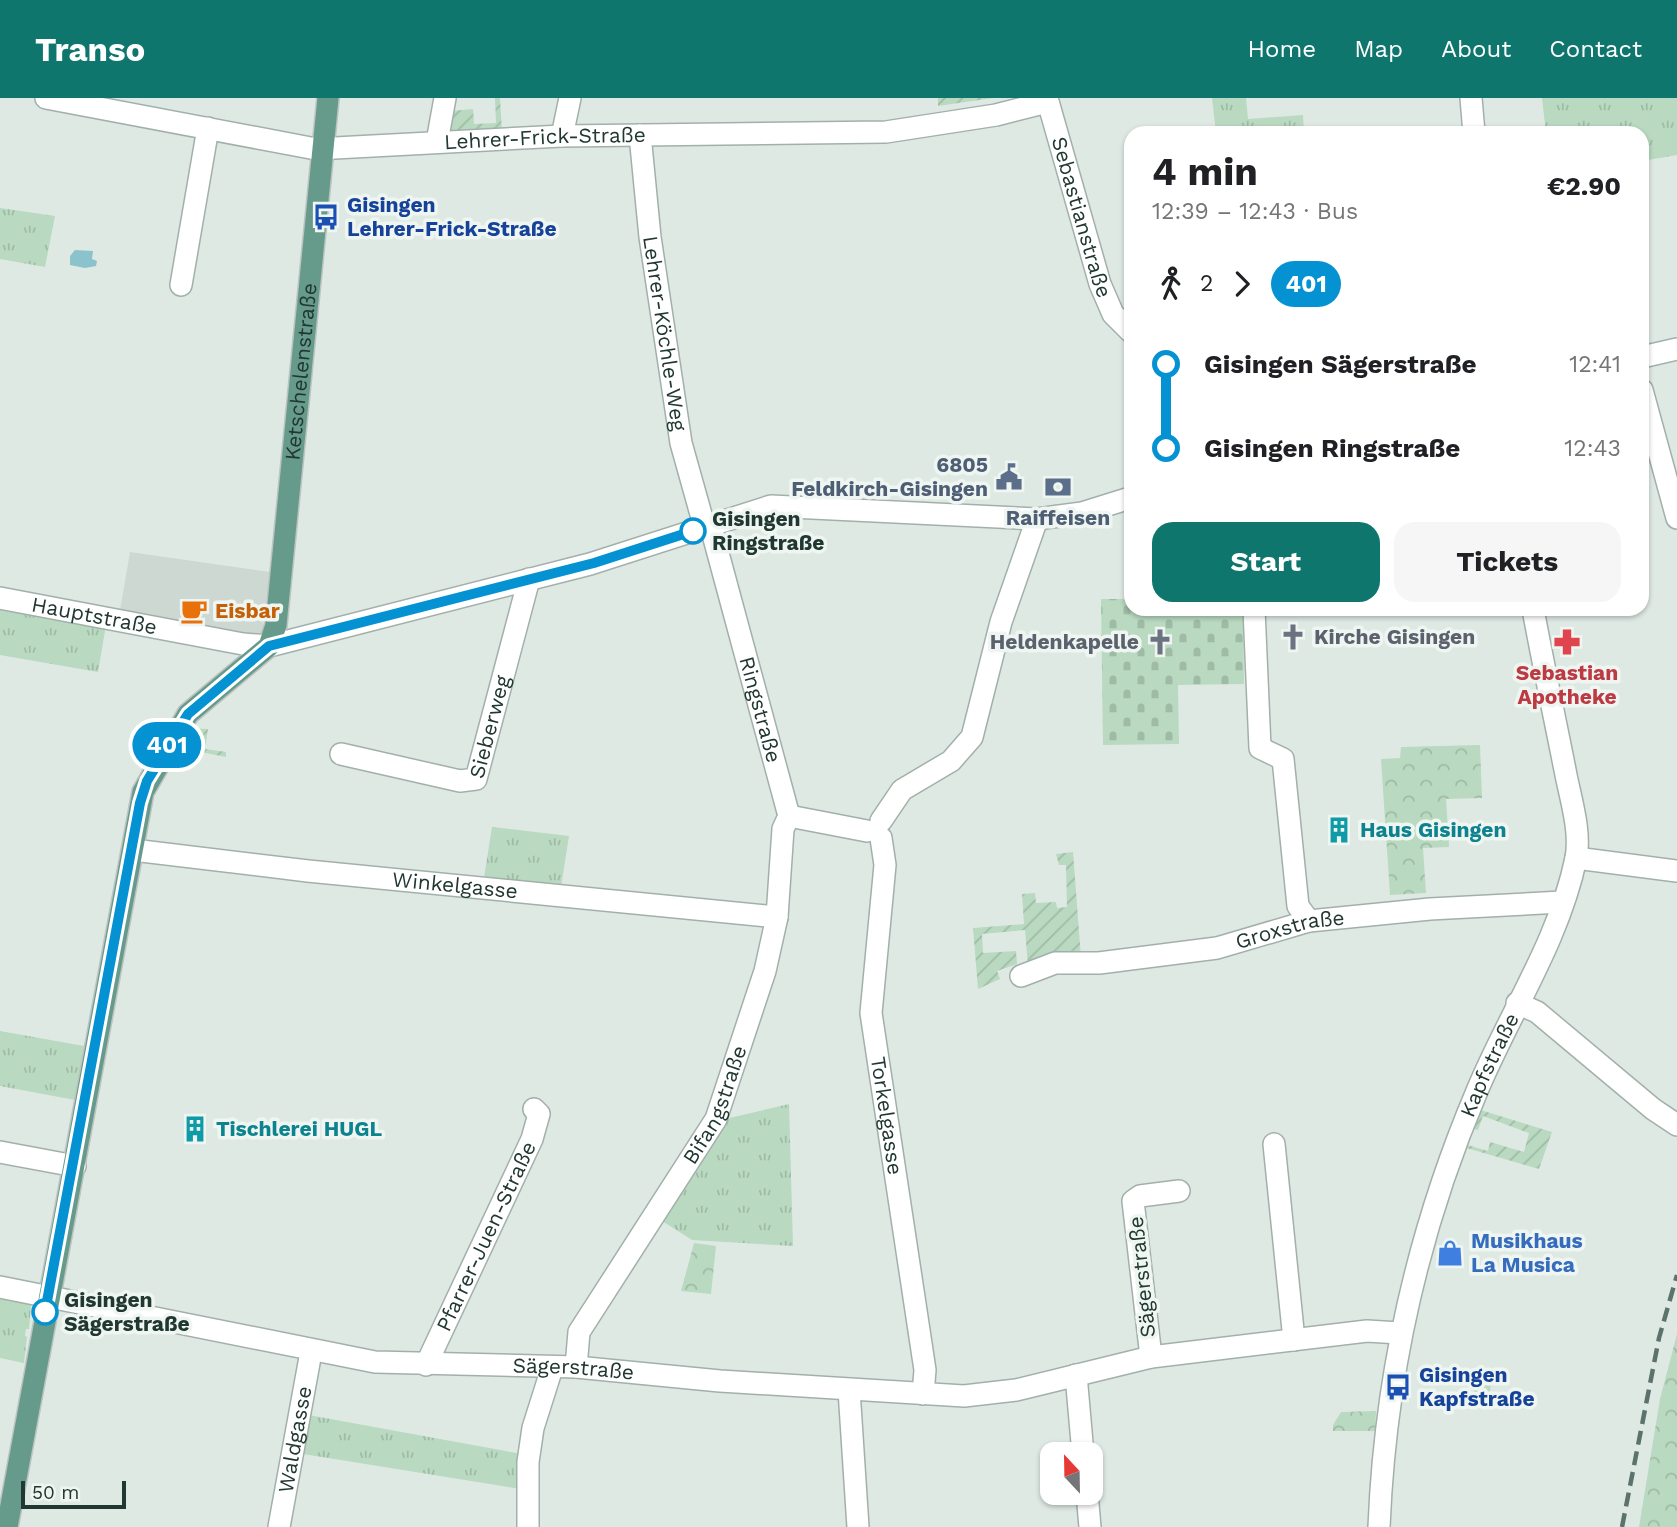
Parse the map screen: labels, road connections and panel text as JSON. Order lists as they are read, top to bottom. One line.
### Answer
{"streets":{"main road":["Ketschelenstraße"],"street":["Lehrer-Frick-Straße","Sebastianstraße","Lehrer-Köchle-Weg","Hauptstraße","Ringstraße","Sieberweg","Winkelgasse","Groxstraße","Kapfstraße","Bifangstraße","Torkelgasse","Pfarrer-Juen-Straße","Sägerstraße","Waldgasse"]},"crossings":[["Lehrer-Frick-Straße","Sebastianstraße"],["Lehrer-Frick-Straße","Lehrer-Köchle-Weg"],["Lehrer-Frick-Straße","Ketschelenstraße"],["Lehrer-Köchle-Weg","Hauptstraße"],["Lehrer-Köchle-Weg","Ringstraße"],["Ketschelenstraße","Hauptstraße"],["Hauptstraße","Ringstraße"],["Hauptstraße","Sieberweg"],["Ringstraße","Bifangstraße"],["Winkelgasse","Bifangstraße"],["Groxstraße","Kapfstraße"],["Kapfstraße","Sägerstraße"],["Bifangstraße","Sägerstraße"],["Torkelgasse","Sägerstraße"],["Pfarrer-Juen-Straße","Sägerstraße"],["Sägerstraße","Waldgasse"]],"places":{"bus stop":["Gisingen Lehrer-Frick-Straße","Gisingen Kapfstraße"],"public building":["6805 Feldkirch-Gisingen"],"bank":["Raiffeisen"],"other":["Gisingen Ringstraße","Gisingen Sägerstraße"],"cafe":["Eisbar"],"church":["Kirche Gisingen","Heldenkapelle"],"pharmacy":["Sebastian Apotheke"],"building":["Haus Gisingen","Tischlerei HUGL"],"shop":["Musikhaus La Musica"]},"lines":["bus line 401"],"scale_bar":"50 m","north":"top","page":{"header":"Transo","nav":["Home","Map","About","Contact"],"on_map":"401","heading":["4 min","12:39 – 12:43 · Bus","€2.90"],"legs":["2","401"],"list":[{"name":"Gisingen Sägerstraße","value":"12:41"},{"name":"Gisingen Ringstraße","value":"12:43"}],"buttons":["Start","Tickets"],"scale":"50 m"}}
